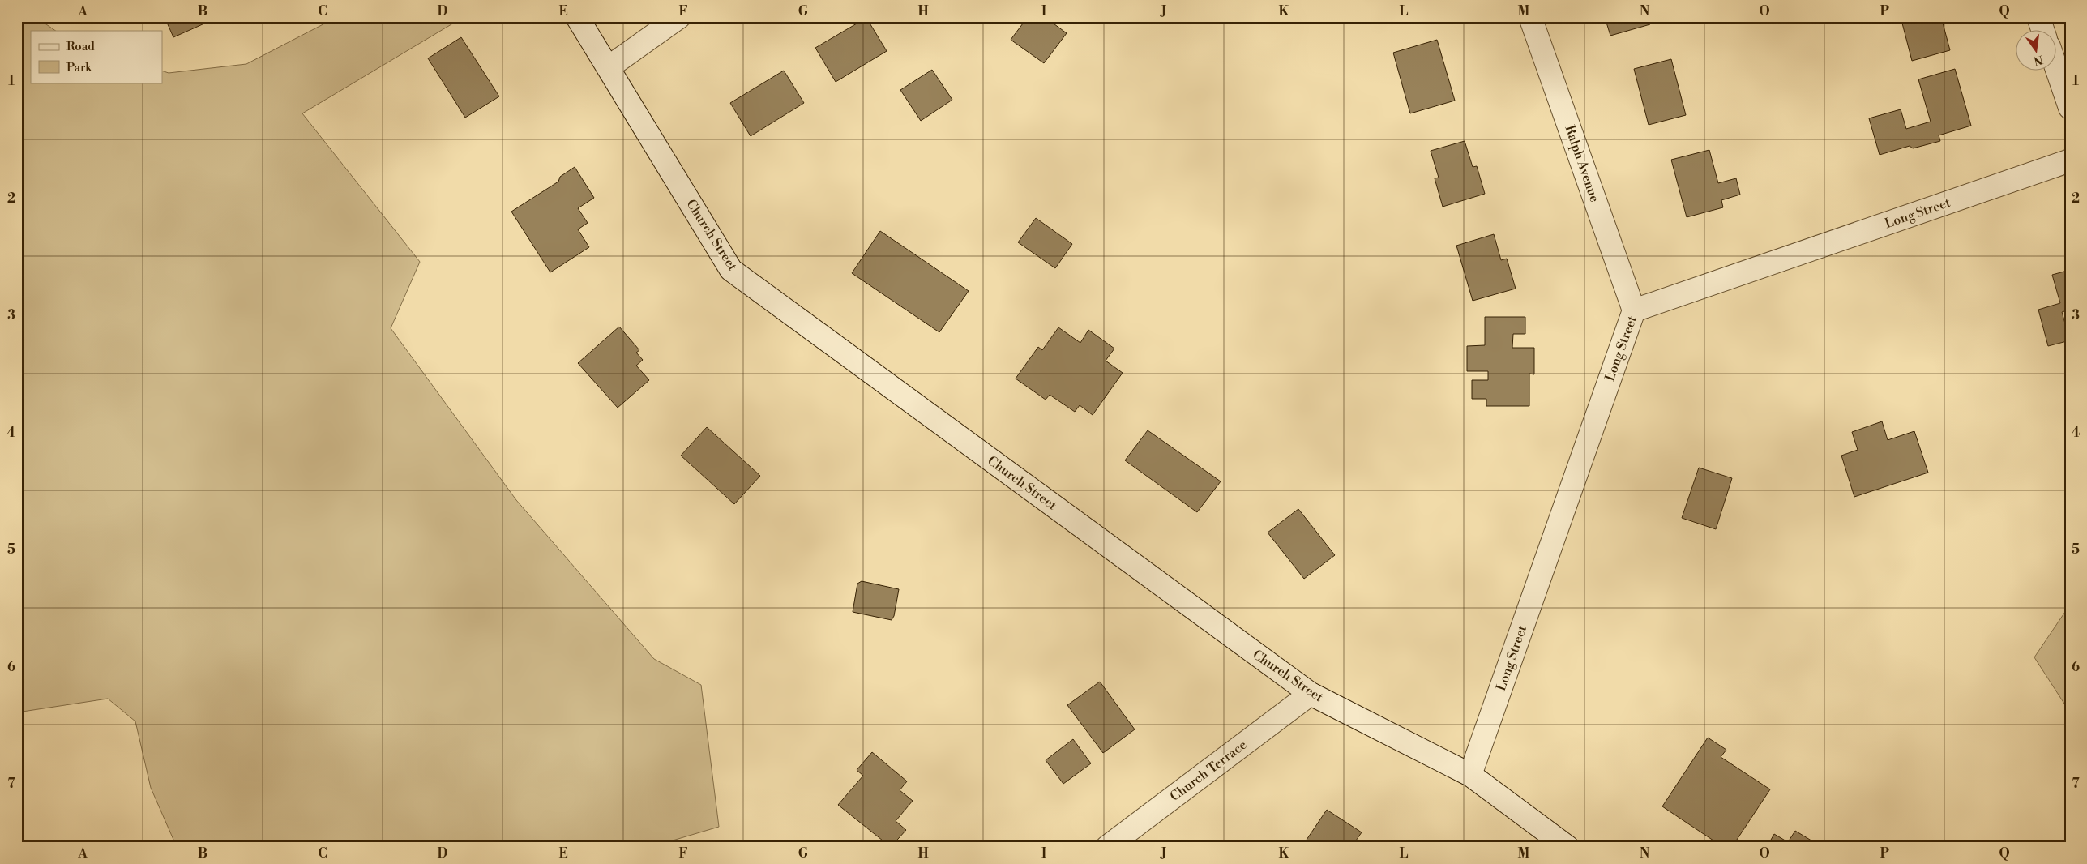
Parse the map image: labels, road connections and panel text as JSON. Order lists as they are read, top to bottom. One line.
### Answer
{"streets":{"street":["Ralph Avenue","Long Street","Church Street","Church Terrace"]},"crossings":[["Ralph Avenue","Long Street"],["Long Street","Church Street"],["Church Street","Church Terrace"]],"legend":["Road","Park"],"north":"bottom","grid":{"columns":["A","B","C","D","E","F","G","H","I","J","K","L","M","N","O","P","Q"],"rows":["1","2","3","4","5","6","7"]}}
